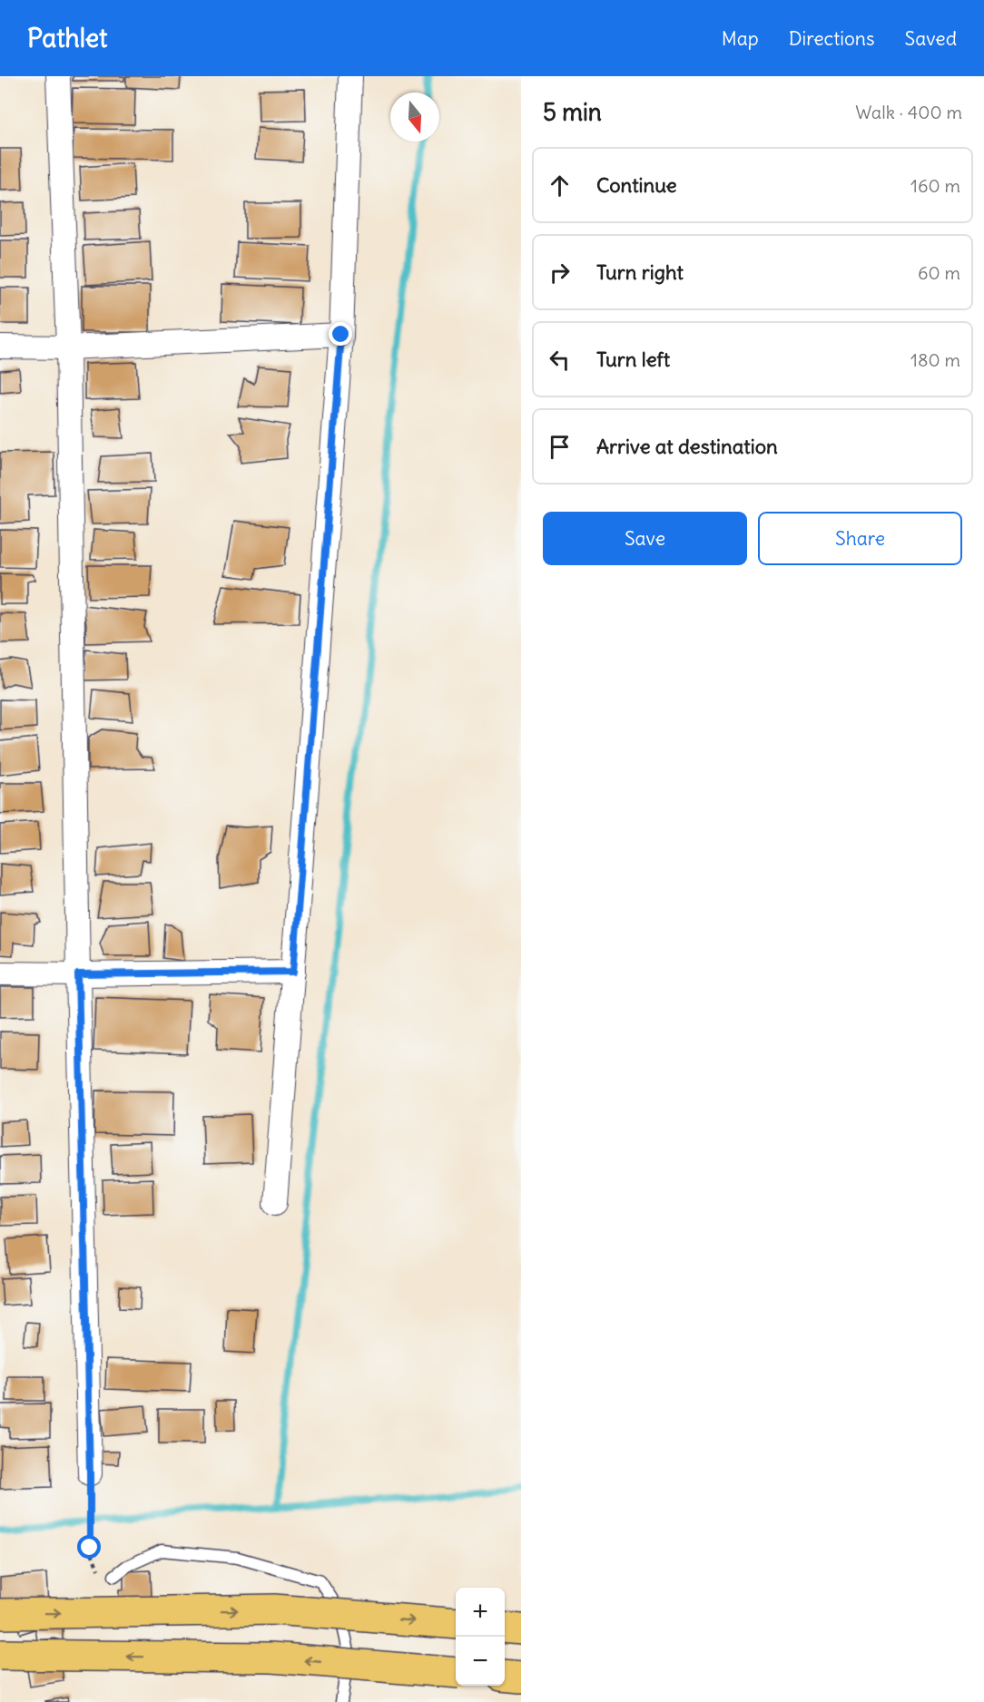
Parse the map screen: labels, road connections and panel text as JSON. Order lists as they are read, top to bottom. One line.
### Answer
{"north":"bottom","page":{"header":"Pathlet","nav":["Map","Directions","Saved"],"heading":["5 min","Walk · 400 m"],"list":[["Continue","160 m"],["Turn right","60 m"],["Turn left","180 m"],"Arrive at destination"],"buttons":["Save","Share"],"map_buttons":["+","−"]}}
